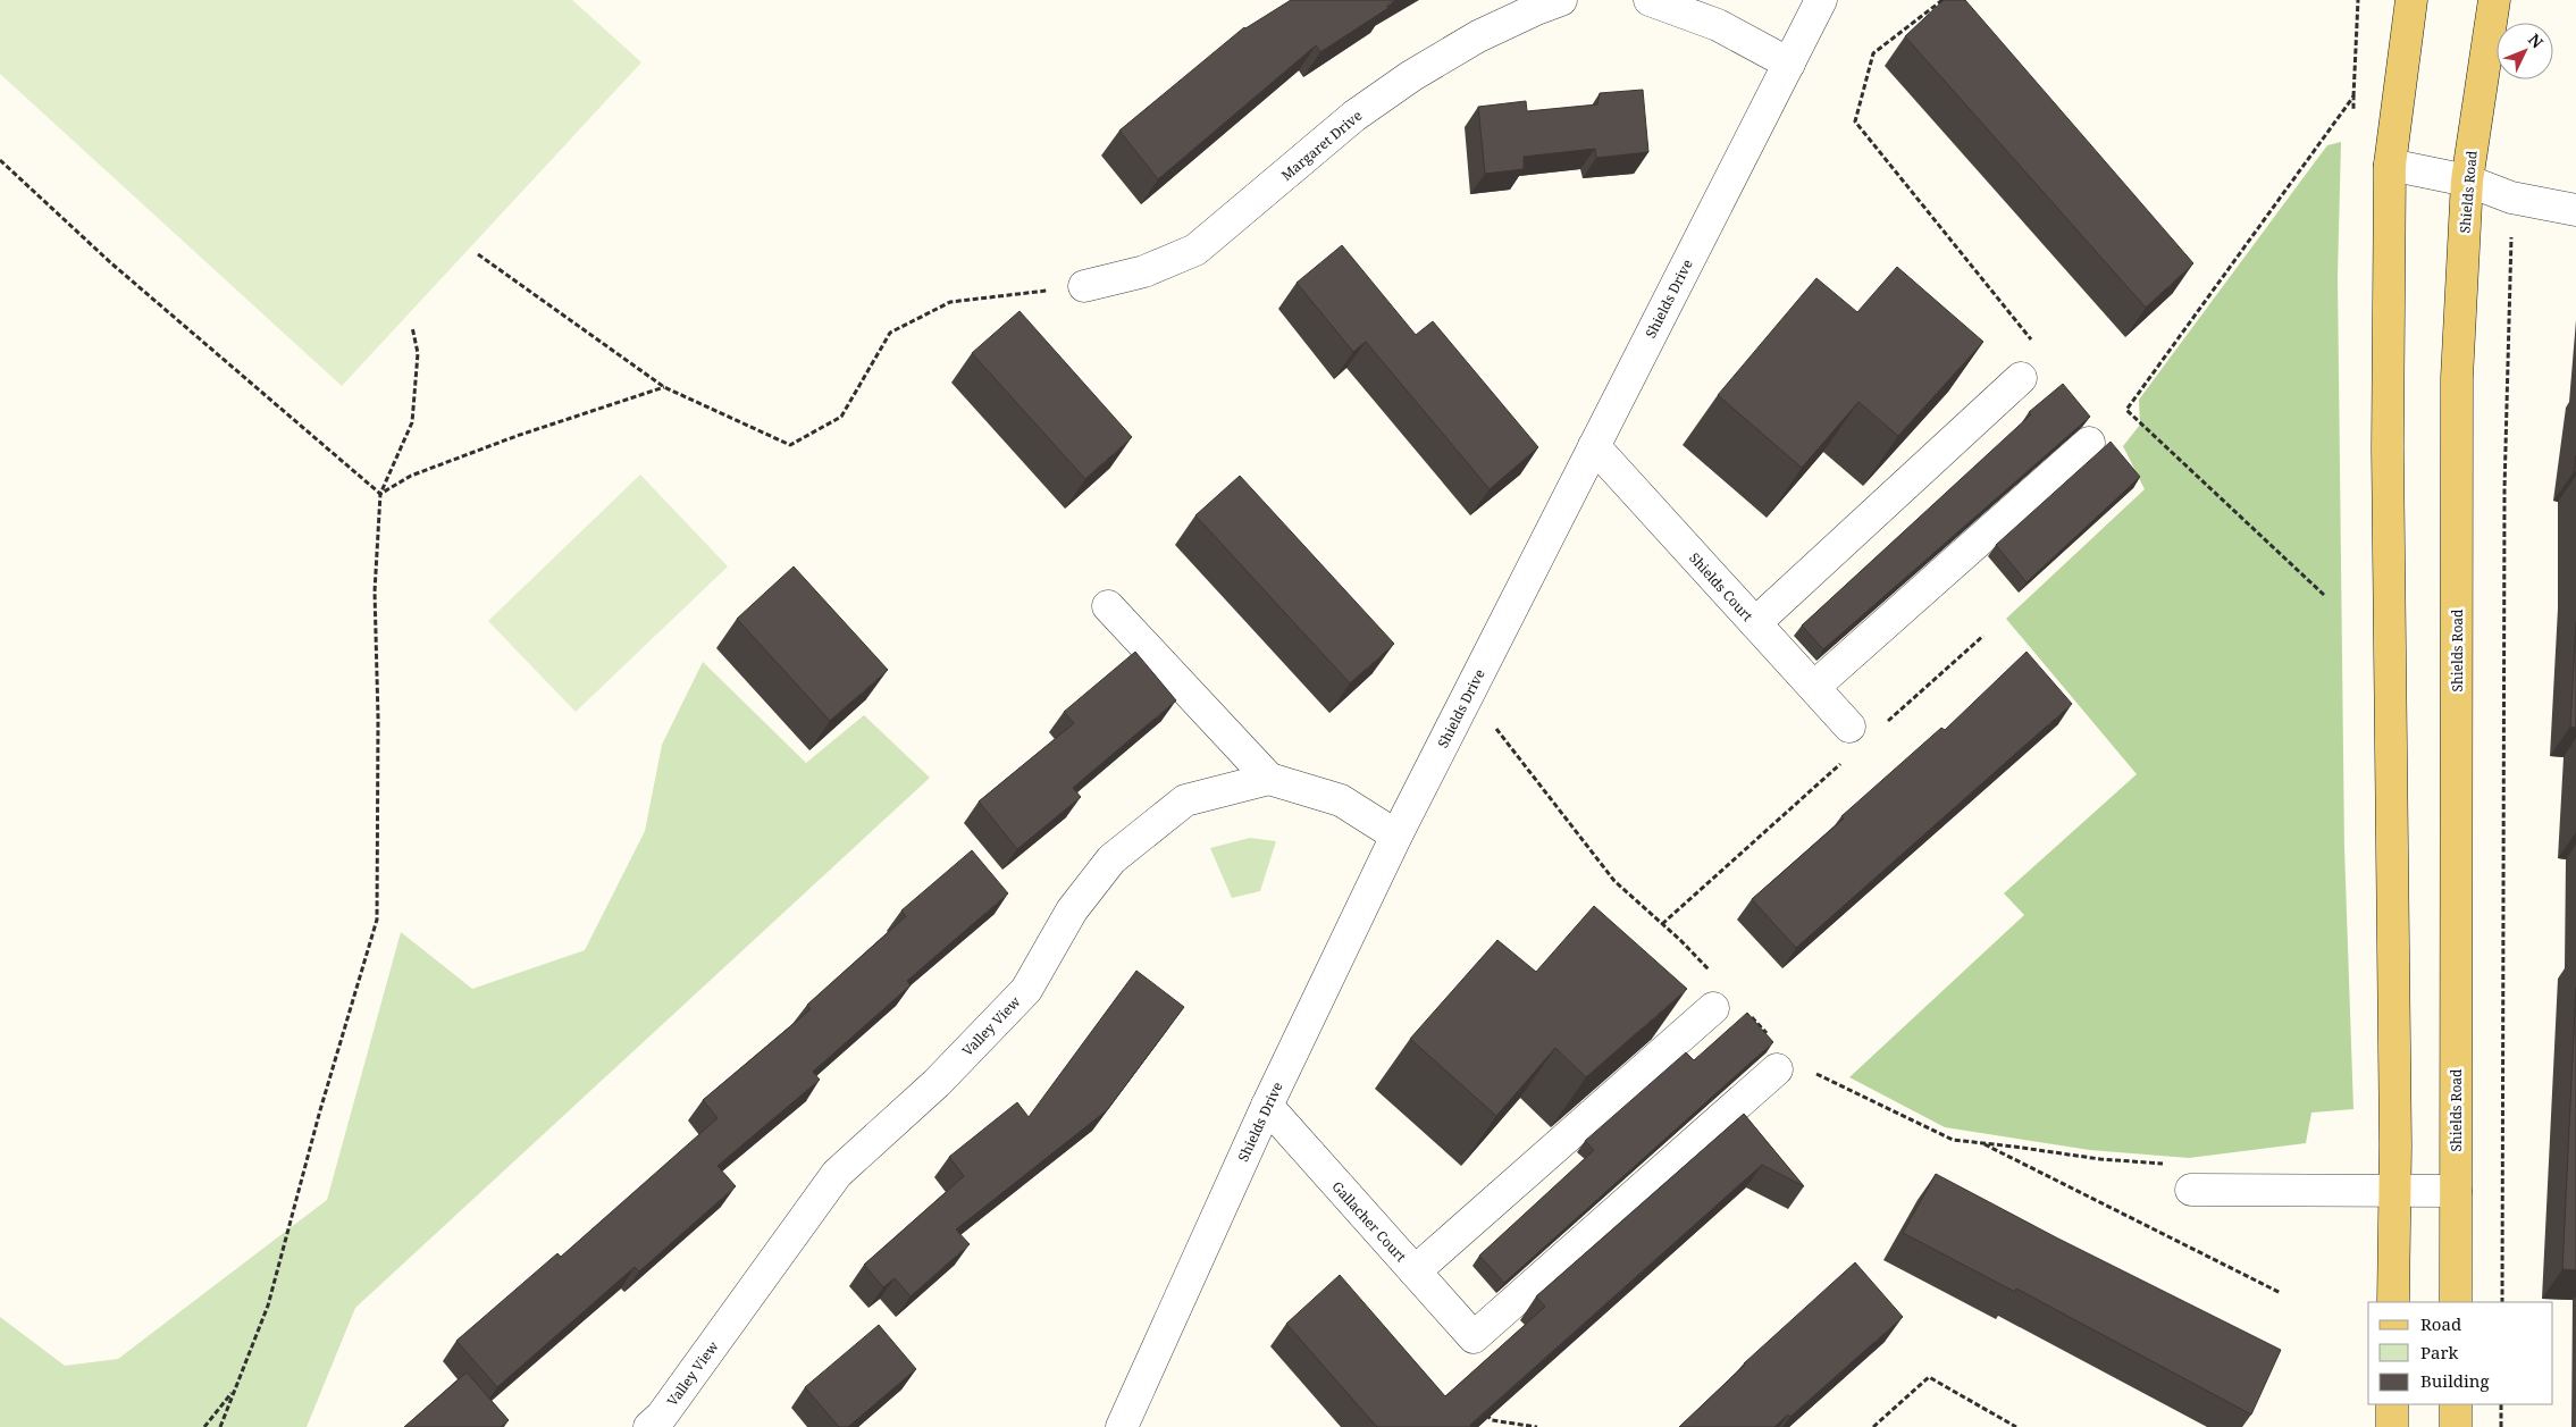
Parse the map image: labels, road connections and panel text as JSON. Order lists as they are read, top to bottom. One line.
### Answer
{"streets":{"main road":["Shields Road"],"street":["Margaret Drive","Shields Drive","Shields Court","Valley View","Gallacher Court"]},"crossings":[["Shields Drive","Shields Court"],["Shields Drive","Gallacher Court"]],"legend":["Road","Park","Building"],"north":"top right"}
